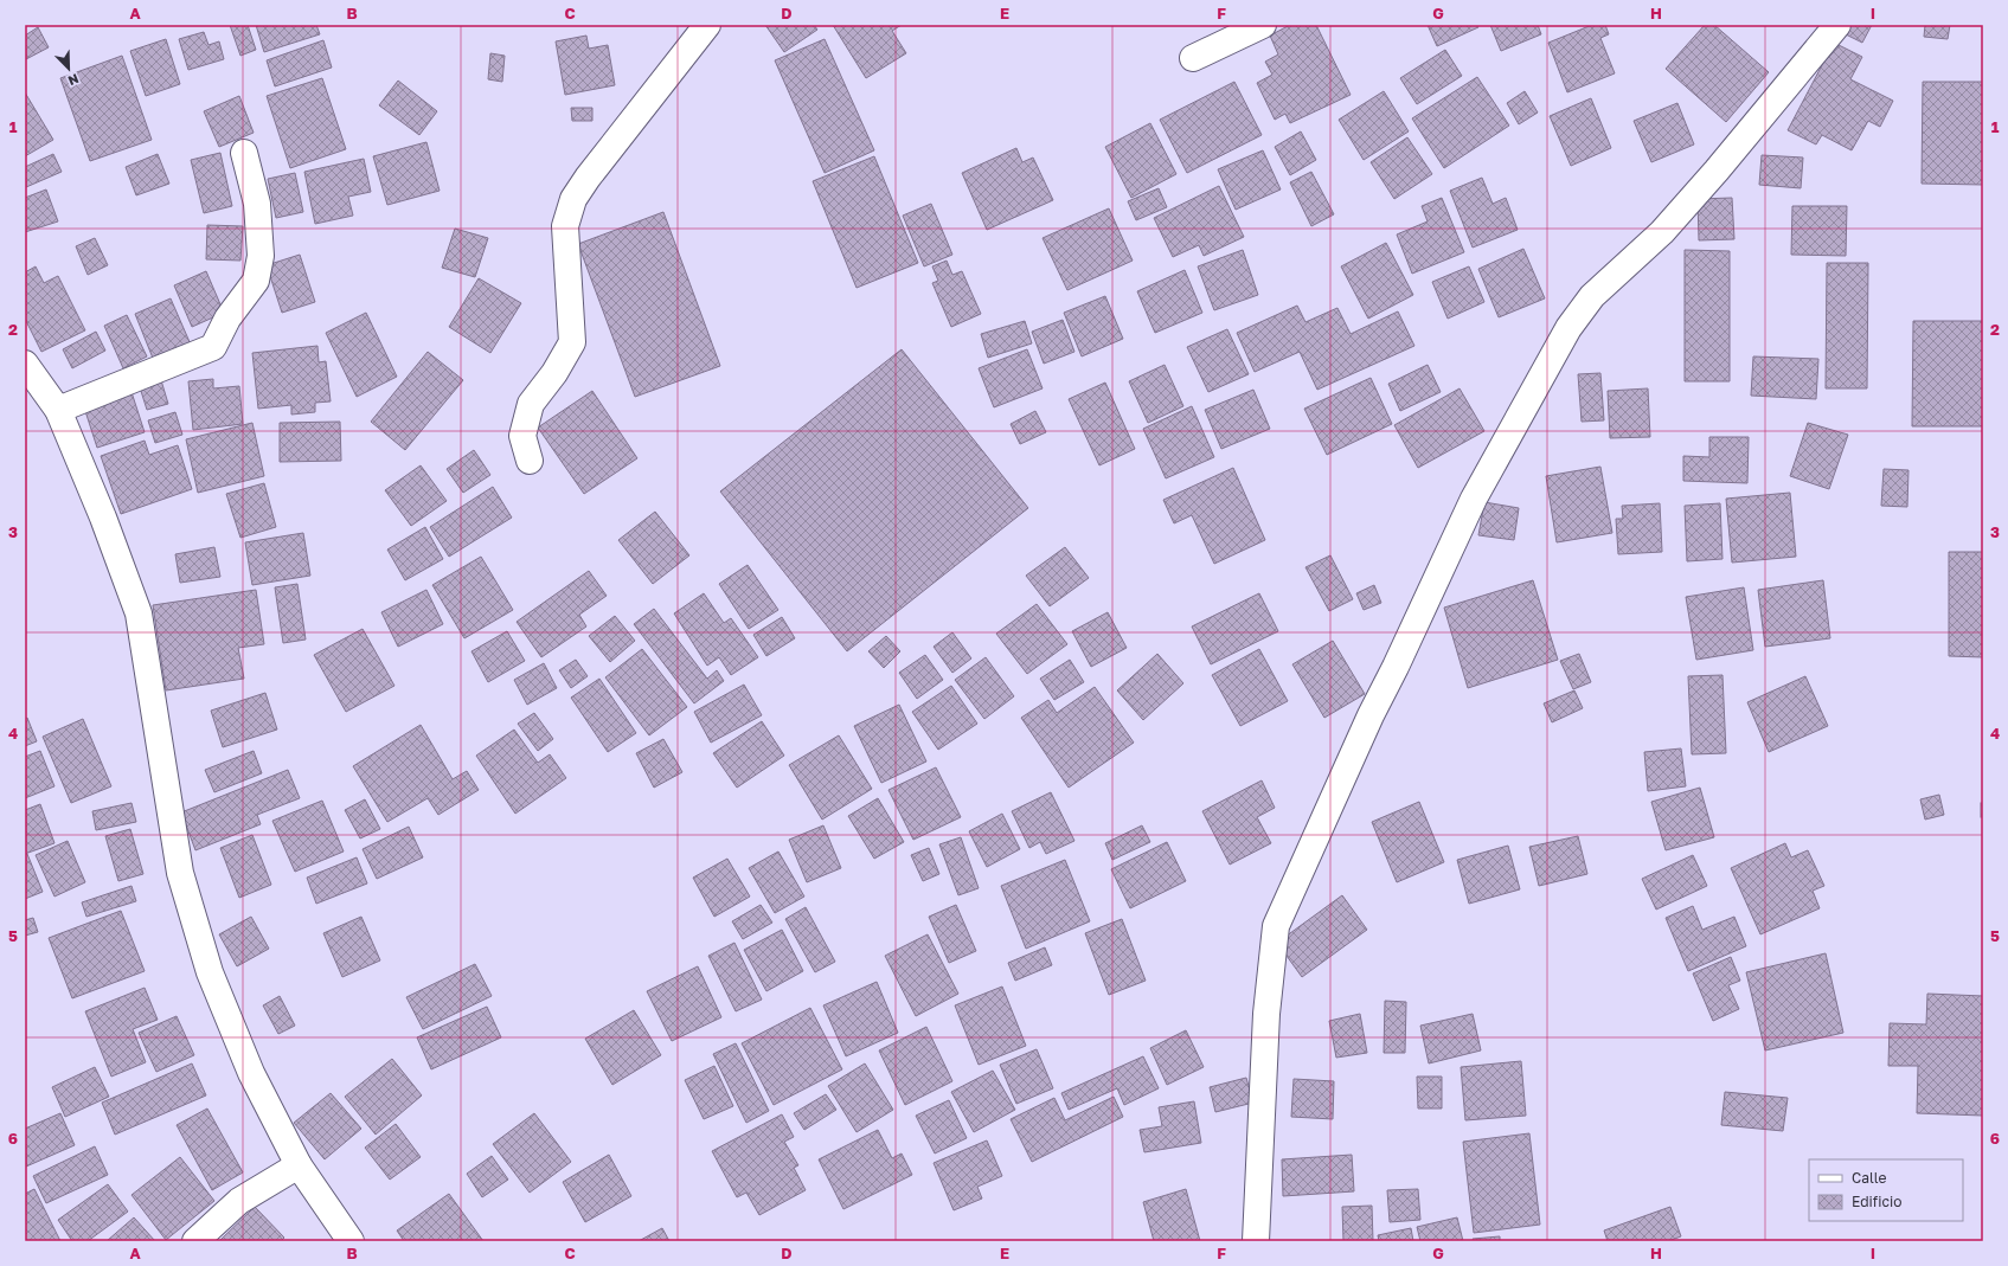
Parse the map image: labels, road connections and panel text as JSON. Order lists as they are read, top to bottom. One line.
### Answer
{"legend":["Calle","Edificio"],"north":"bottom right","grid":{"columns":["A","B","C","D","E","F","G","H","I"],"rows":["1","2","3","4","5","6"]}}
